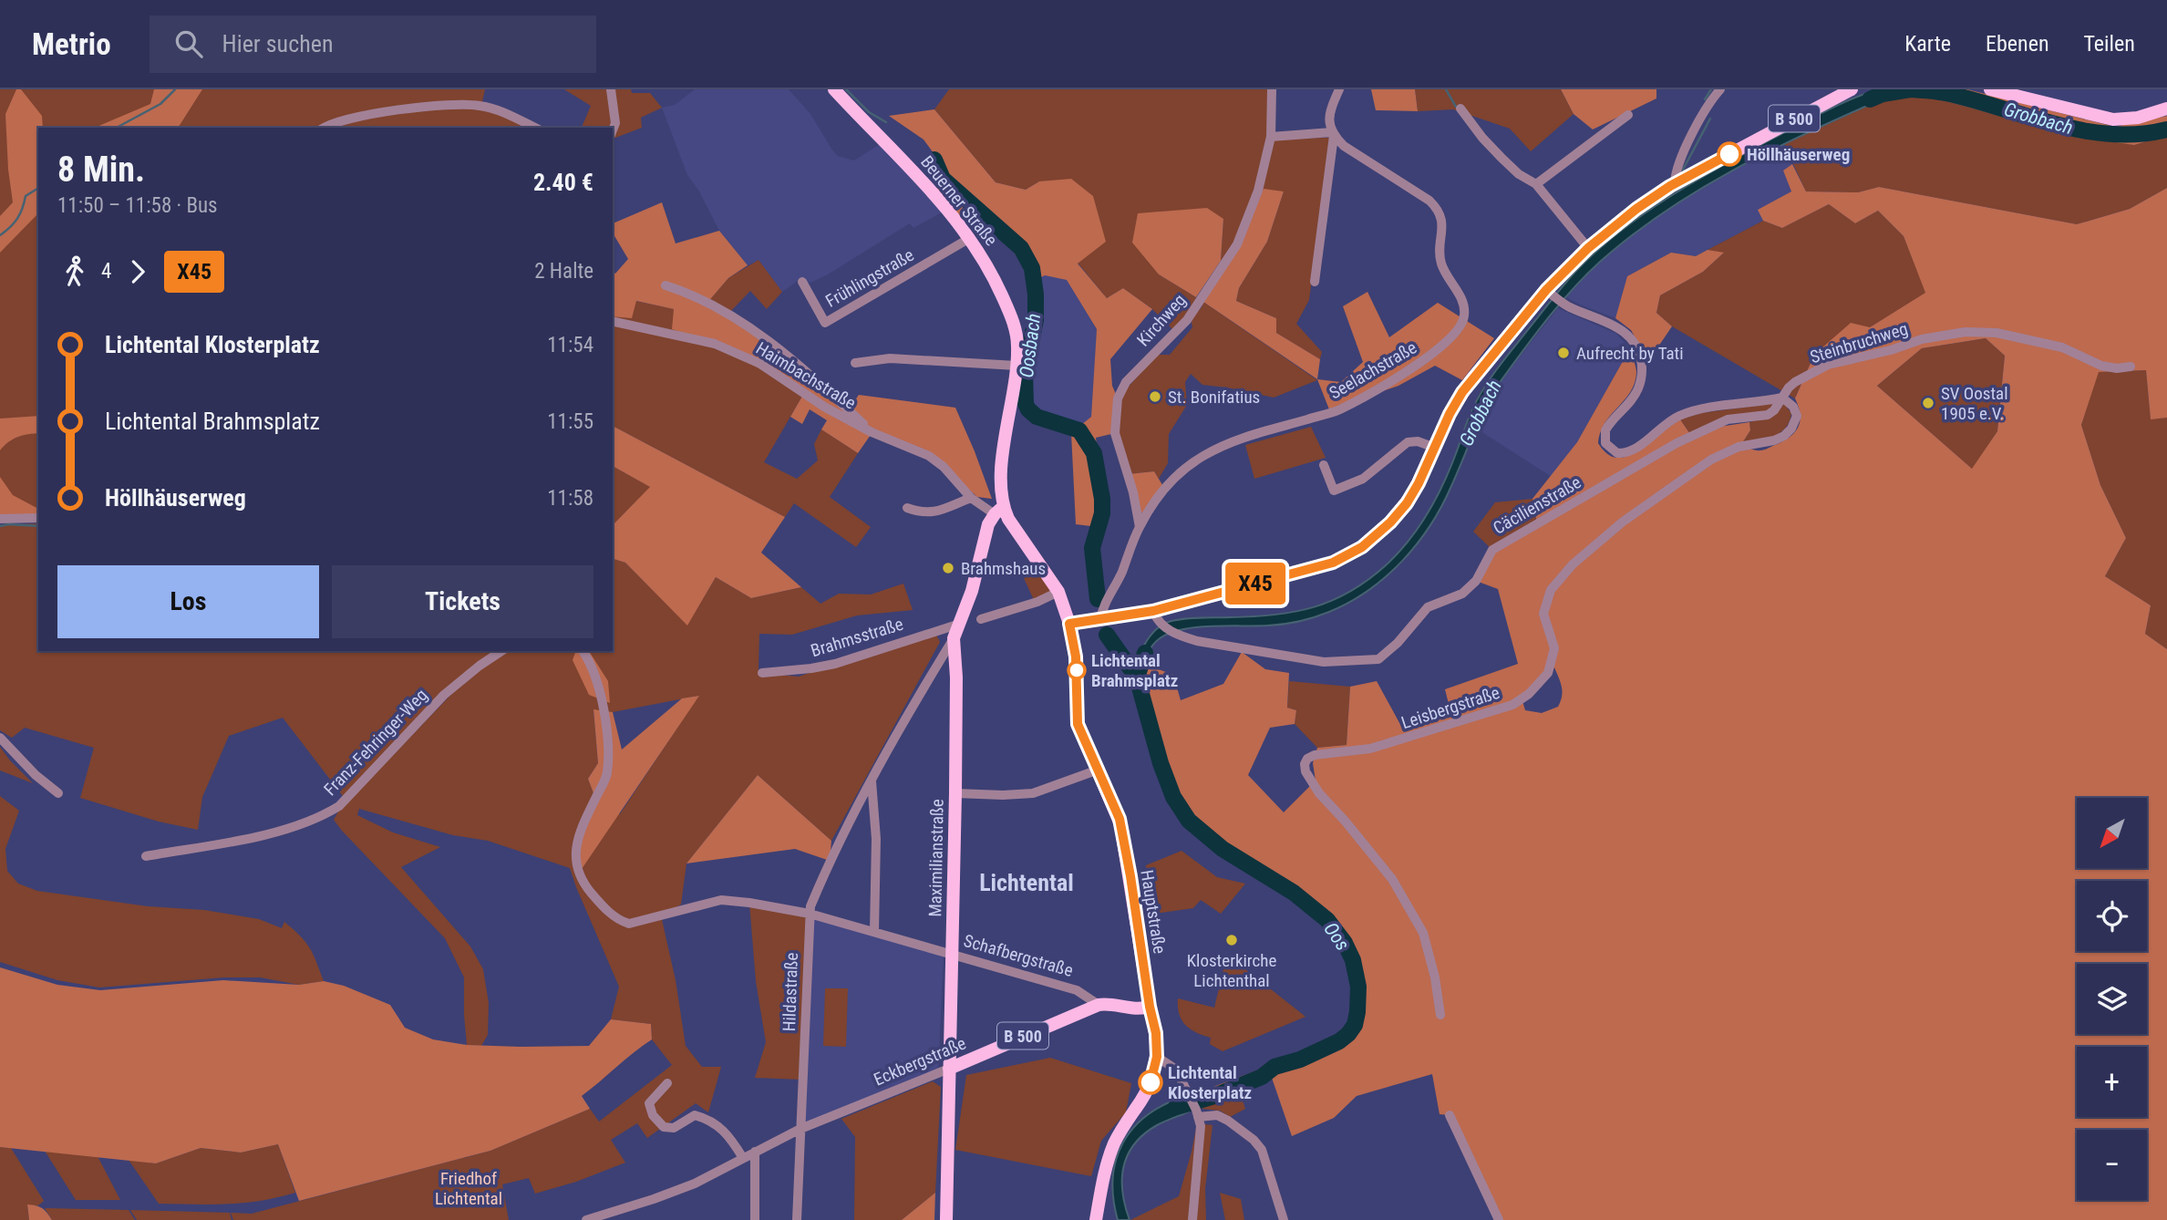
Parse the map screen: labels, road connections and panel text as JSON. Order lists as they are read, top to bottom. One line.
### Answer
{"streets":{"main road":["B 500","Beuerner Straße","Maximilianstraße","Hauptstraße","Schafbergstraße","Eckbergstraße"],"street":["Frühlingstraße","Kirchweg","Steinbruchweg","Seelachstraße","Haimbachstraße","Cäcilienstraße","Brahmsstraße","Leisbergstraße","Franz-Fehringer-Weg","Hildastraße"]},"crossings":[["B 500","Seelachstraße"],["B 500","Cäcilienstraße"],["B 500","Hauptstraße"],["Beuerner Straße","Frühlingstraße"],["Beuerner Straße","Haimbachstraße"],["Beuerner Straße","Maximilianstraße"],["Beuerner Straße","Hauptstraße"],["Kirchweg","Seelachstraße"],["Steinbruchweg","Cäcilienstraße"],["Steinbruchweg","Leisbergstraße"],["Haimbachstraße","Maximilianstraße"],["Haimbachstraße","Hauptstraße"],["Cäcilienstraße","Leisbergstraße"],["Brahmsstraße","Maximilianstraße"],["Maximilianstraße","Hauptstraße"],["Maximilianstraße","Schafbergstraße"],["Maximilianstraße","Hildastraße"],["Maximilianstraße","Eckbergstraße"],["Hauptstraße","Schafbergstraße"],["Schafbergstraße","Hildastraße"],["Schafbergstraße","Eckbergstraße"],["Hildastraße","Eckbergstraße"]],"districts":["Lichtental"],"water":["Grobbach","Oosbach","Oos"],"parks":["Friedhof Lichtental"],"places":["Höllhäuserweg","Aufrecht by Tati","St. Bonifatius","SV Oostal 1905 e.V.","Brahmshaus","Lichtental Brahmsplatz","Klosterkirche Lichtenthal","Lichtental Klosterplatz"],"lines":["bus line X45"],"north":"bottom left","page":{"header":"Metrio","search":"Hier suchen","nav":["Karte","Ebenen","Teilen"],"on_map":"X45","heading":["8 Min.","11:50 – 11:58 · Bus","2.40 €"],"legs":["4","X45","2 Halte"],"list":[{"name":"Lichtental Klosterplatz","value":"11:54"},{"name":"Lichtental Brahmsplatz","value":"11:55"},{"name":"Höllhäuserweg","value":"11:58"}],"buttons":["Los","Tickets"],"map_buttons":["+","−"]}}
